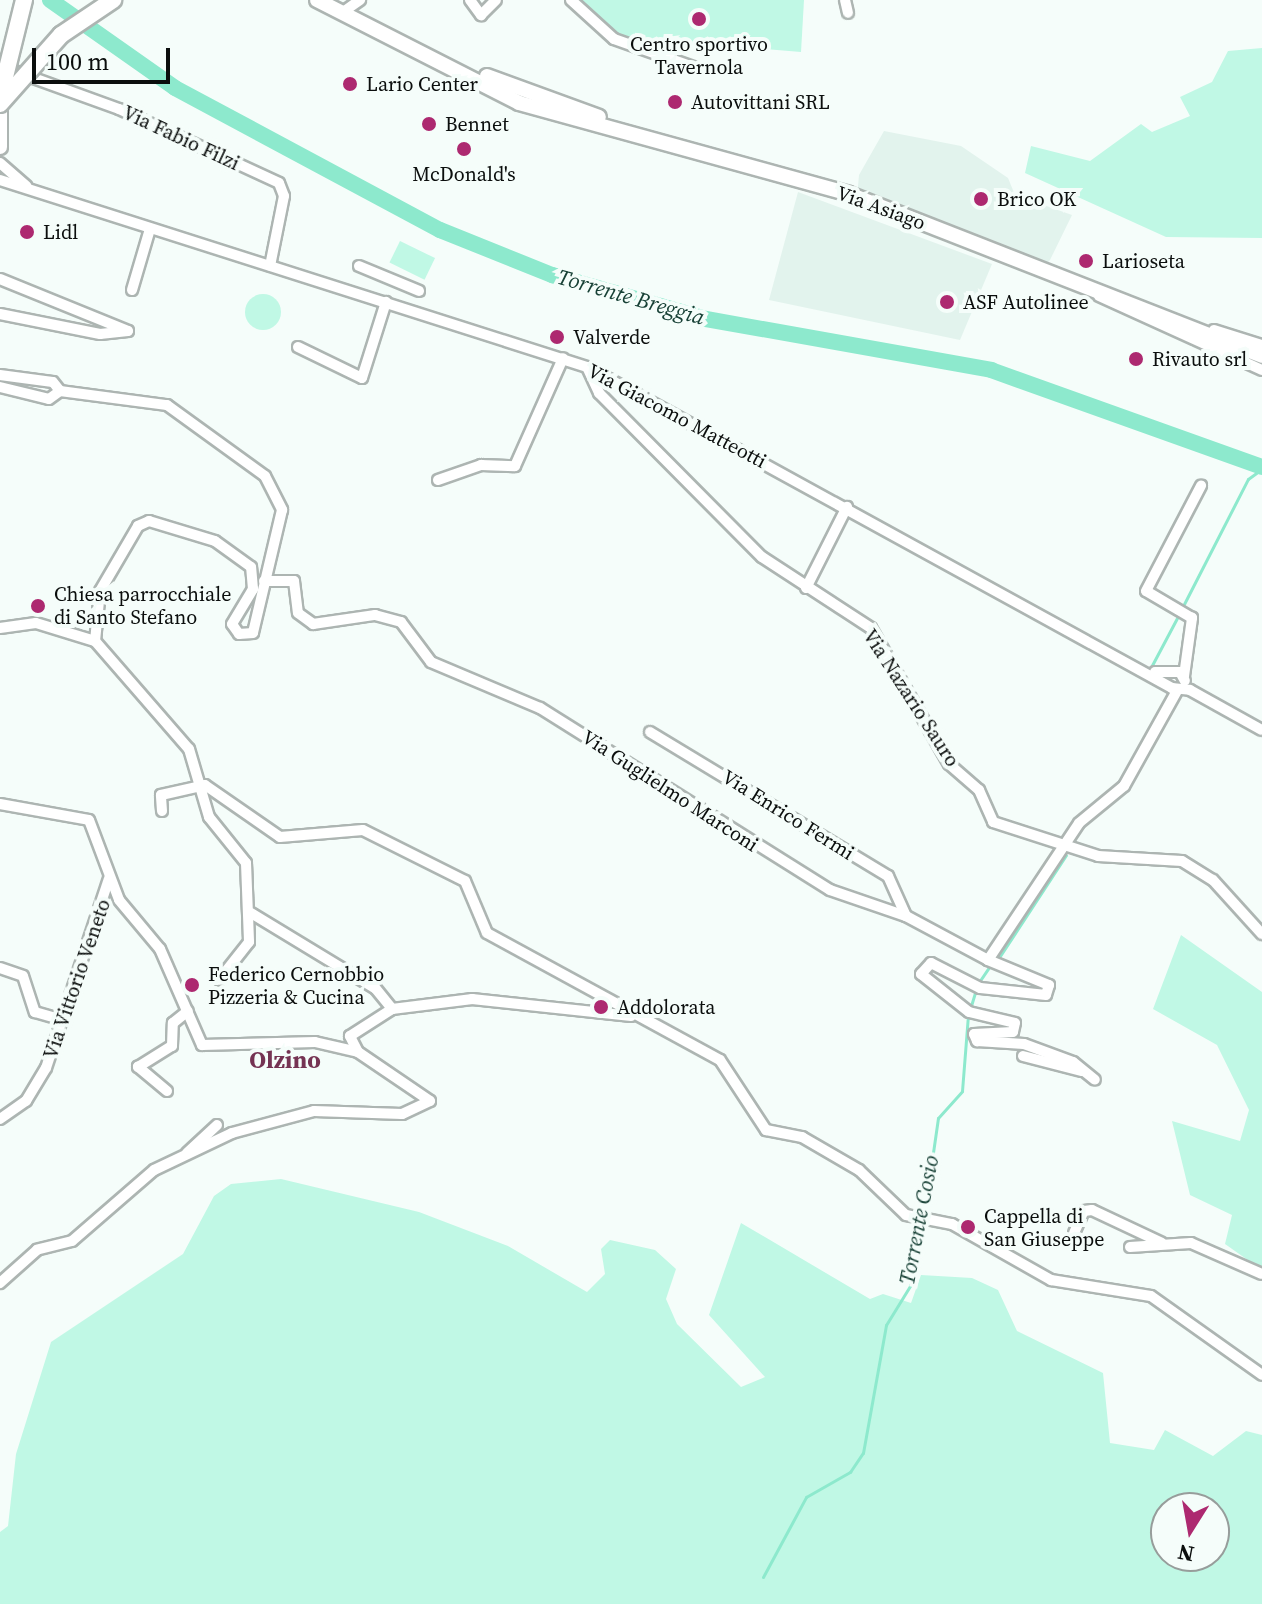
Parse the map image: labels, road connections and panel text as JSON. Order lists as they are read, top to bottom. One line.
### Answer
{"streets":{"main road":["Via Asiago"],"street":["Via Fabio Filzi","Via Giacomo Matteotti","Via Nazario Sauro","Via Guglielmo Marconi","Via Enrico Fermi","Via Vittorio Veneto"]},"crossings":[["Via Fabio Filzi","Via Giacomo Matteotti"],["Via Giacomo Matteotti","Via Nazario Sauro"],["Via Guglielmo Marconi","Via Enrico Fermi"]],"districts":["Olzino"],"water":["Torrente Breggia","Torrente Cosio"],"places":["Centro sportivo Tavernola","Lario Center","Autovittani SRL","Bennet","McDonald's","Brico OK","Lidl","Larioseta","ASF Autolinee","Valverde","Rivauto srl","Chiesa parrocchiale di Santo Stefano","Federico Cernobbio Pizzeria & Cucina","Addolorata","Cappella di San Giuseppe"],"scale_bar":"100 m","north":"bottom"}
